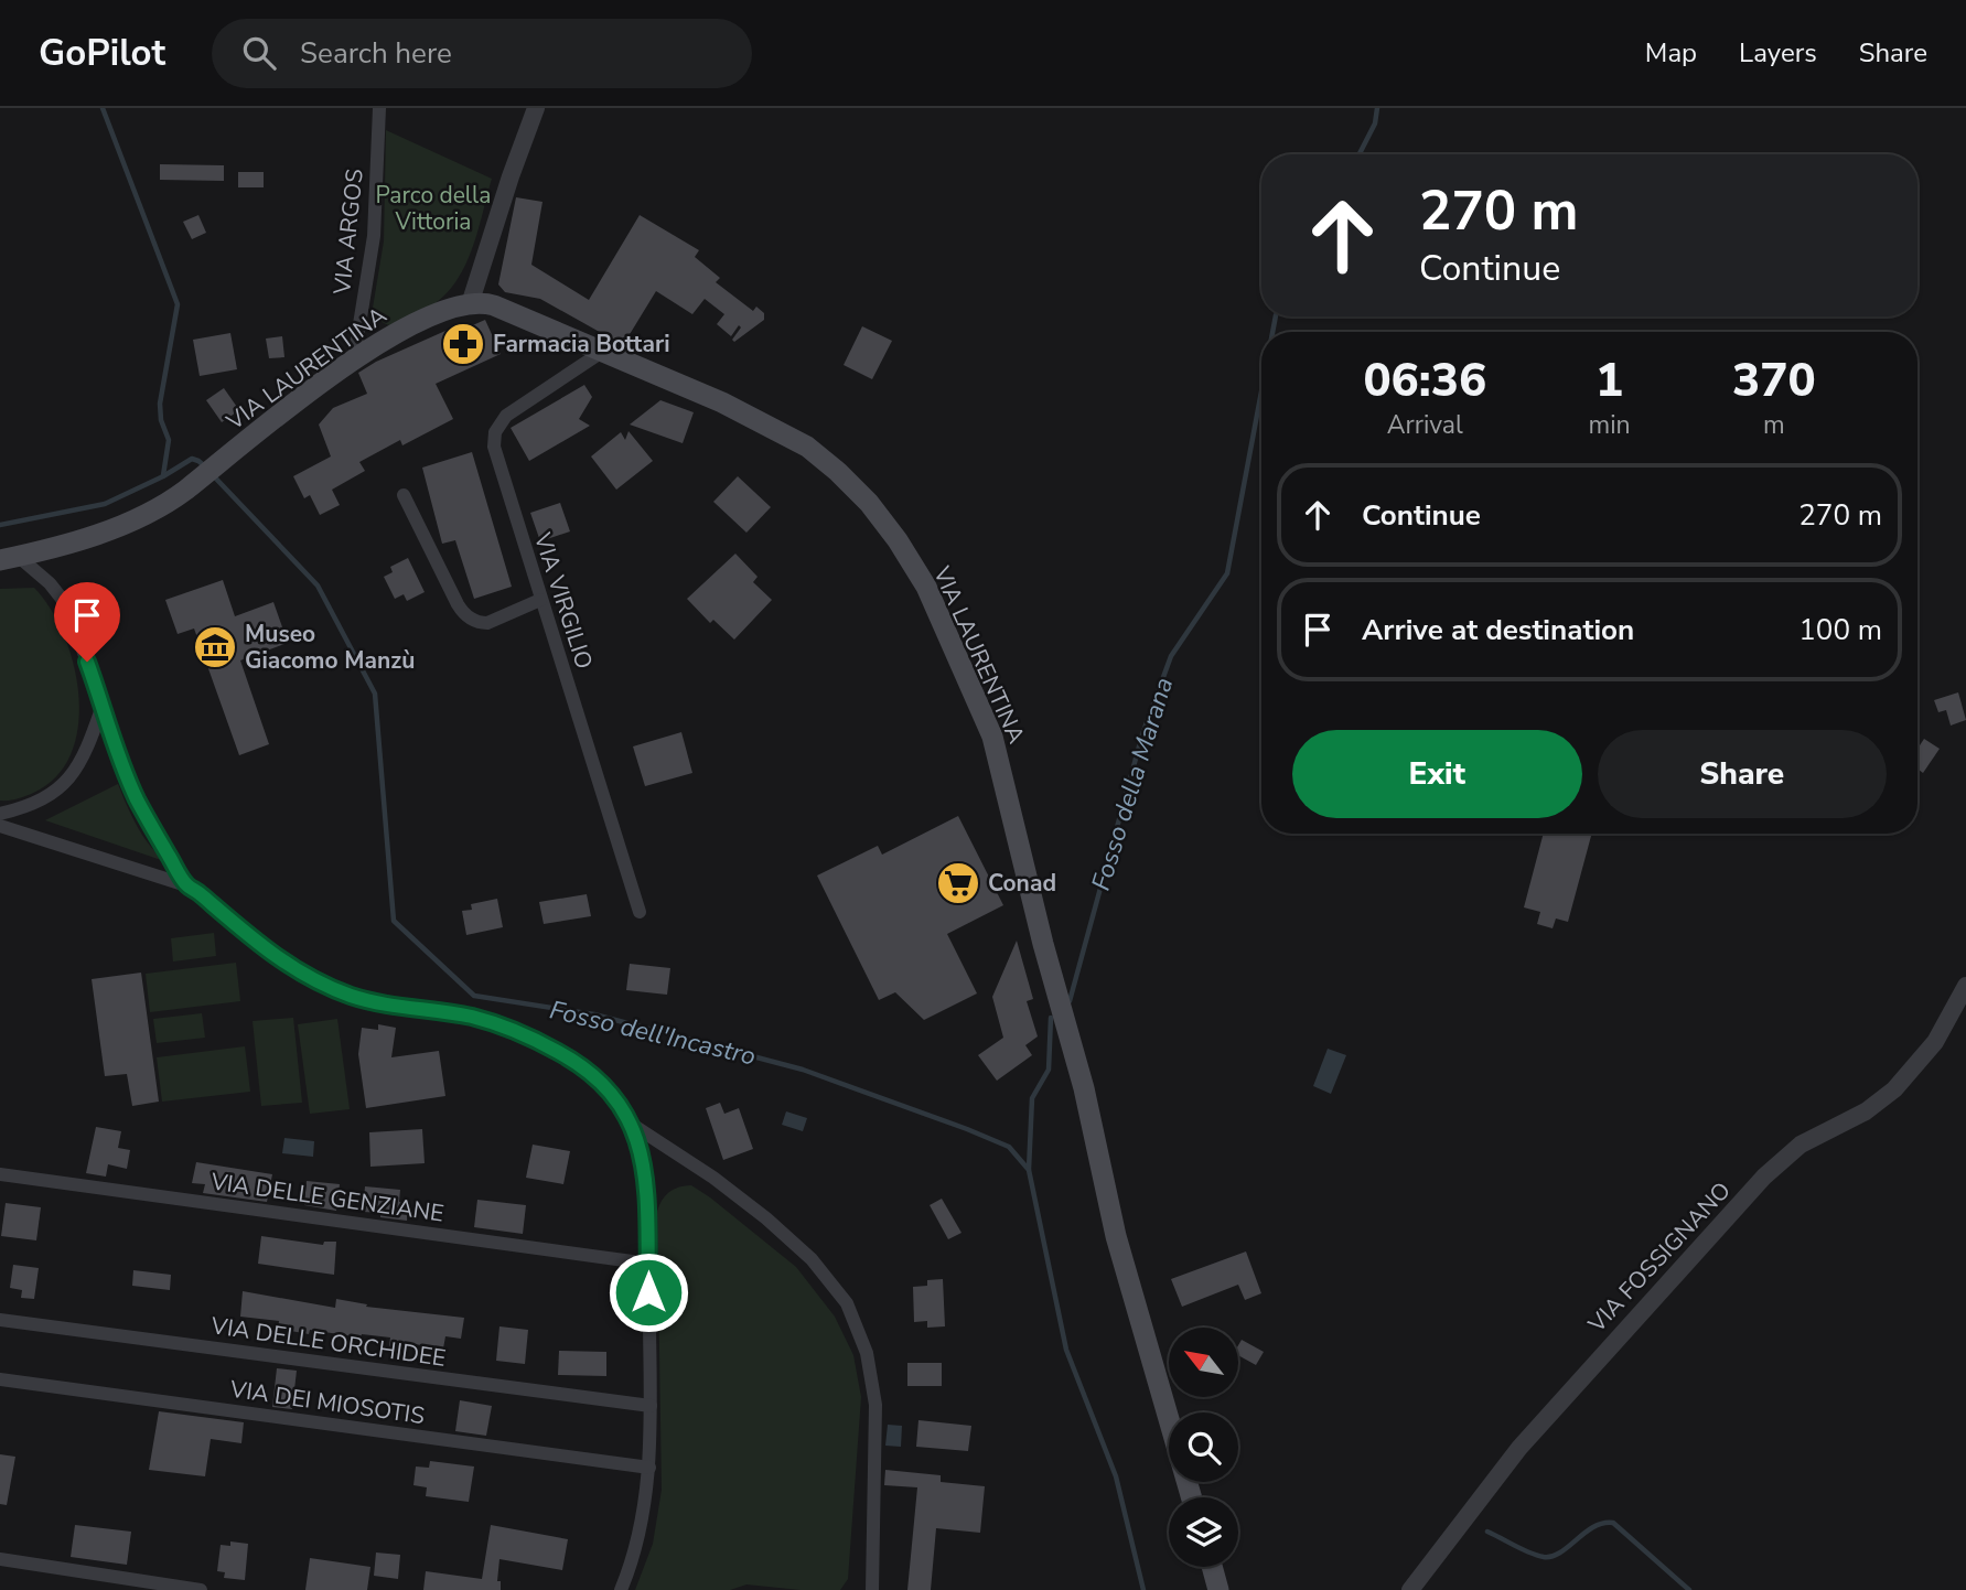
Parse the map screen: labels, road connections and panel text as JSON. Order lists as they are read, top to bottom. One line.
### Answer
{"streets":{"main road":["VIA LAURENTINA"],"street":["VIA ARGOS","VIA VIRGILIO","VIA DELLE GENZIANE","VIA FOSSIGNANO","VIA DELLE ORCHIDEE","VIA DEI MIOSOTIS"]},"crossings":[["VIA ARGOS","VIA LAURENTINA"],["VIA LAURENTINA","VIA VIRGILIO"]],"water":["Fosso della Marana","Fosso dell'Incastro"],"parks":["Parco della Vittoria"],"places":{"pharmacy":["Farmacia Bottari"],"museum":["Museo Giacomo Manzù"],"supermarket":["Conad"]},"north":"top left","page":{"header":"GoPilot","search":"Search here","nav":["Map","Layers","Share"],"turn":["270 m","Continue"],"eta":["06:36","Arrival","1","min","370","m"],"list":[{"name":"Continue","value":"270 m"},{"name":"Arrive at destination","value":"100 m"}],"buttons":["Exit","Share"]}}
